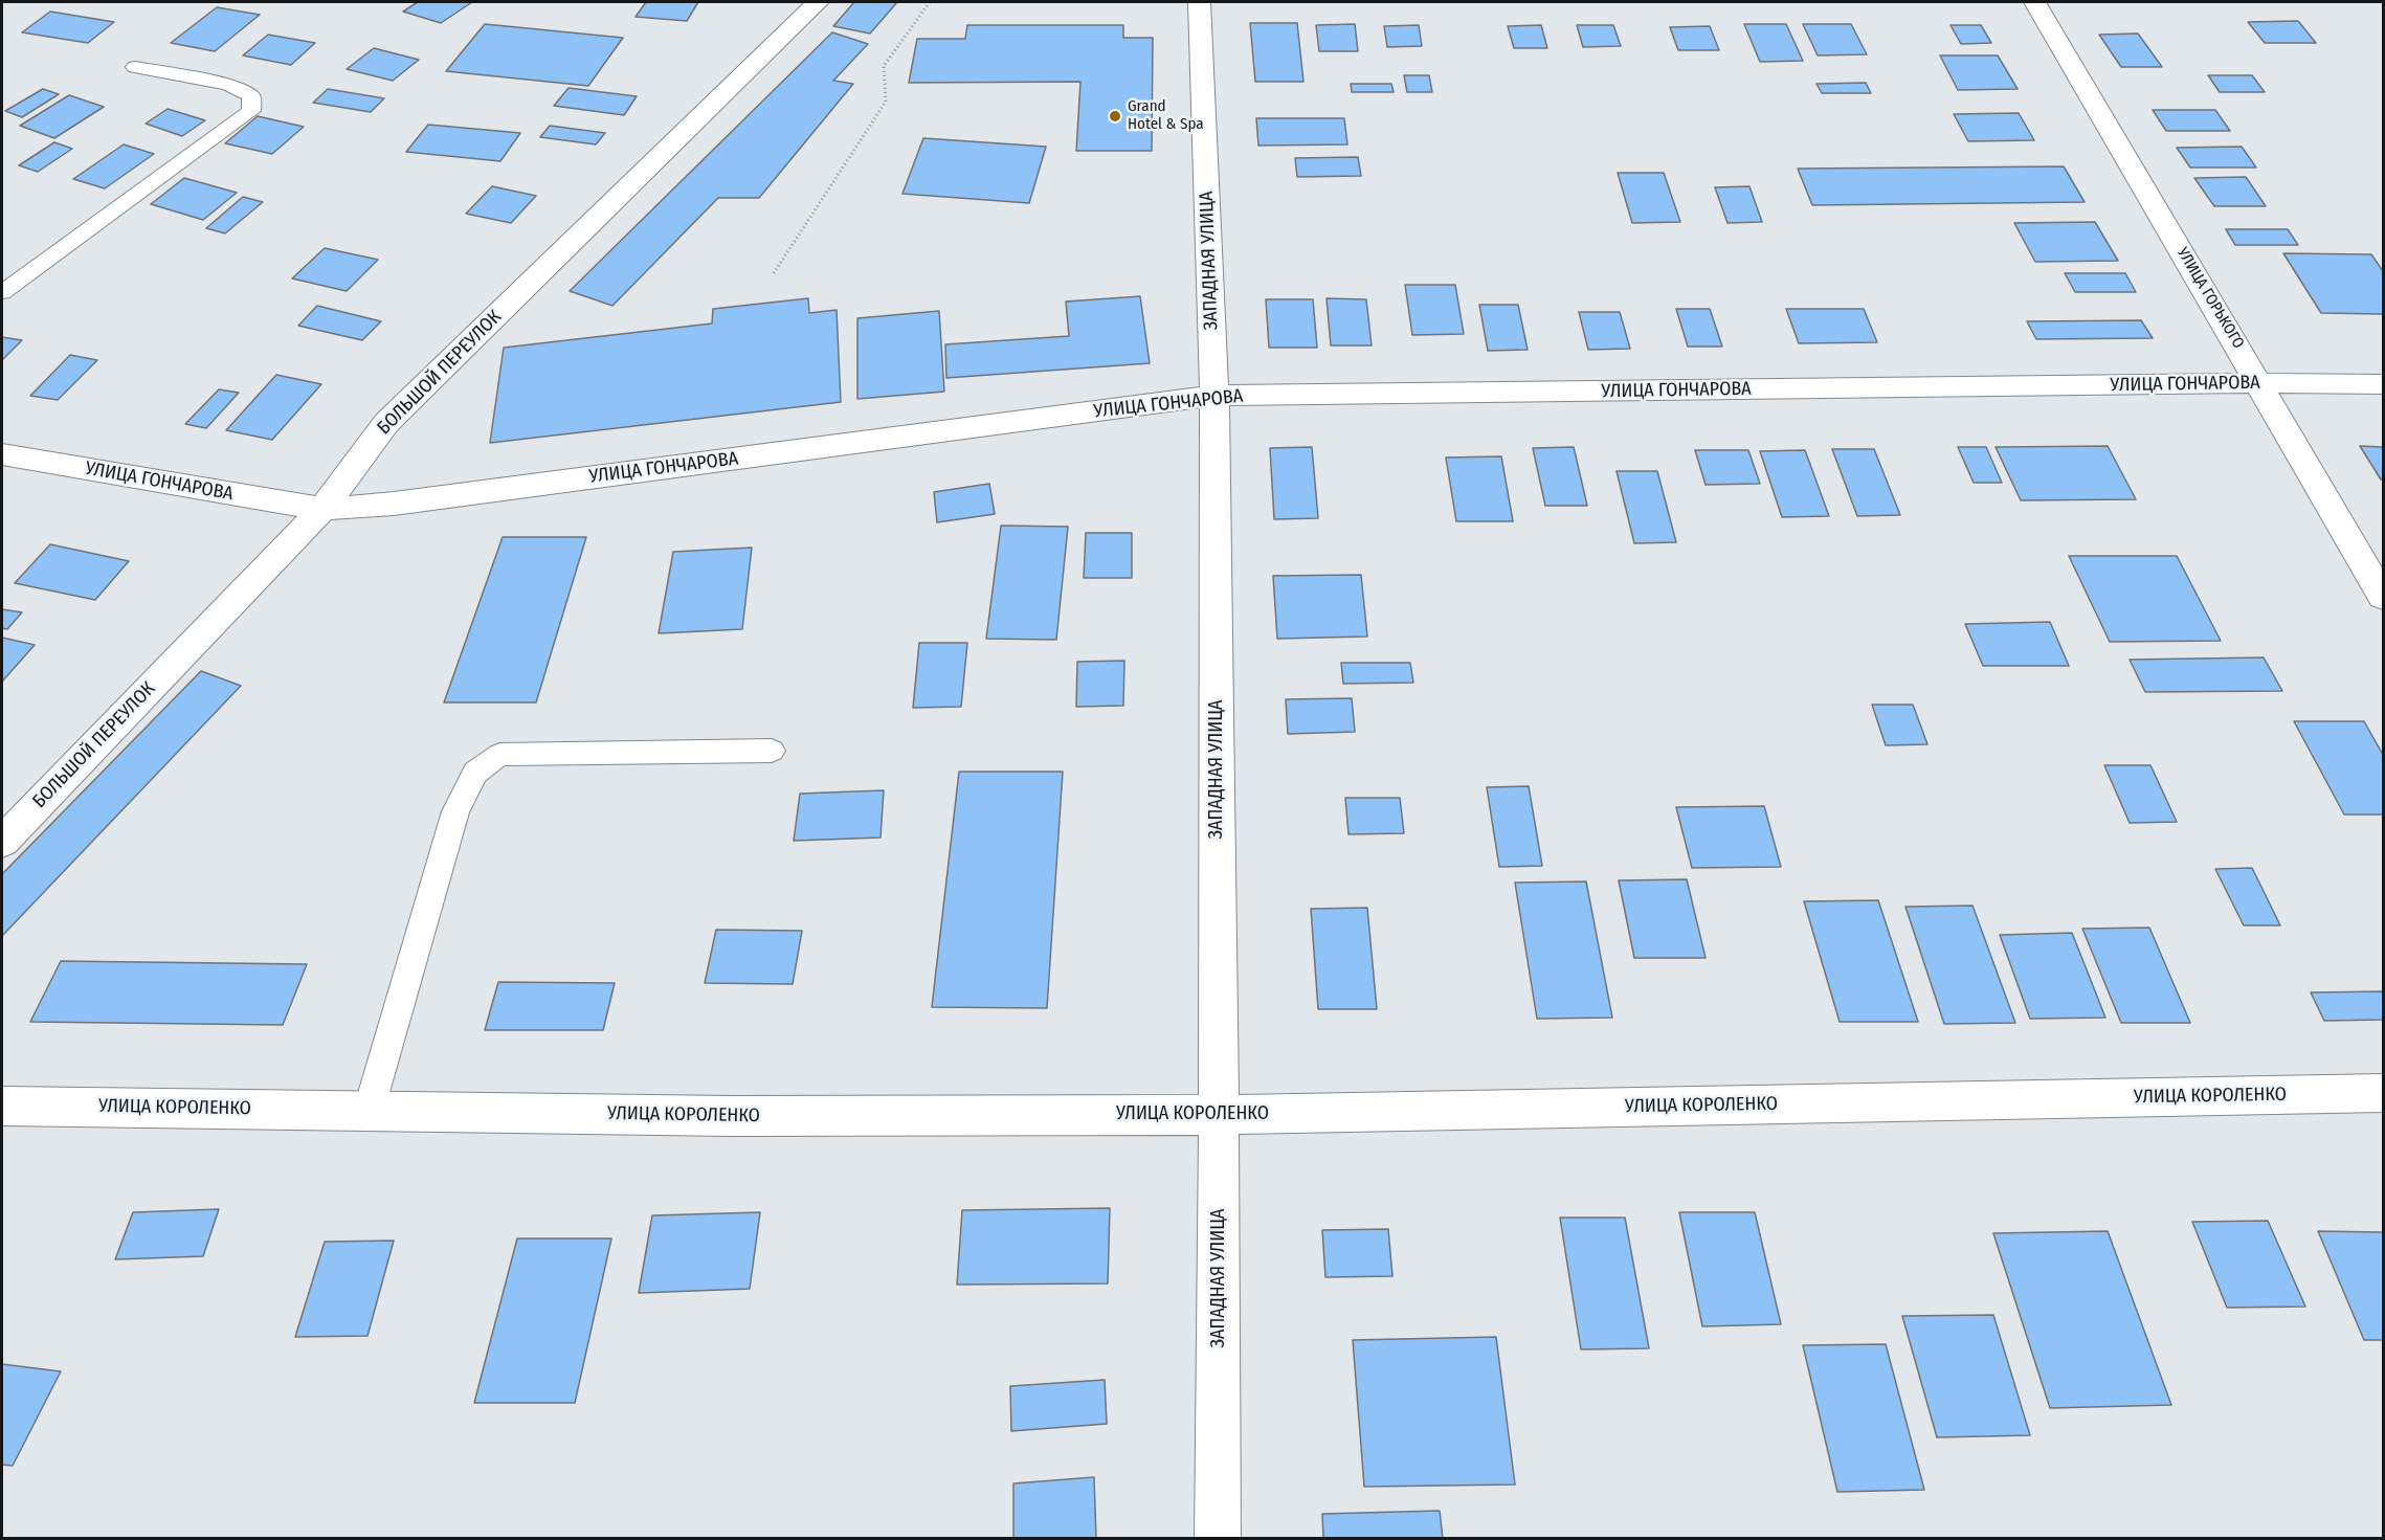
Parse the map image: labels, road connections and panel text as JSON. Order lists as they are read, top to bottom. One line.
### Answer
{"streets":{"street":["ЗАПАДНАЯ УЛИЦА","УЛИЦА ГОРЬКОГО","БОЛЬШОЙ ПЕРЕУЛОК","УЛИЦА ГОНЧАРОВА","УЛИЦА КОРОЛЕНКО"]},"crossings":[["ЗАПАДНАЯ УЛИЦА","УЛИЦА ГОНЧАРОВА"],["ЗАПАДНАЯ УЛИЦА","УЛИЦА КОРОЛЕНКО"],["УЛИЦА ГОРЬКОГО","УЛИЦА ГОНЧАРОВА"],["БОЛЬШОЙ ПЕРЕУЛОК","УЛИЦА ГОНЧАРОВА"]],"places":["Grand Hotel & Spa"]}
